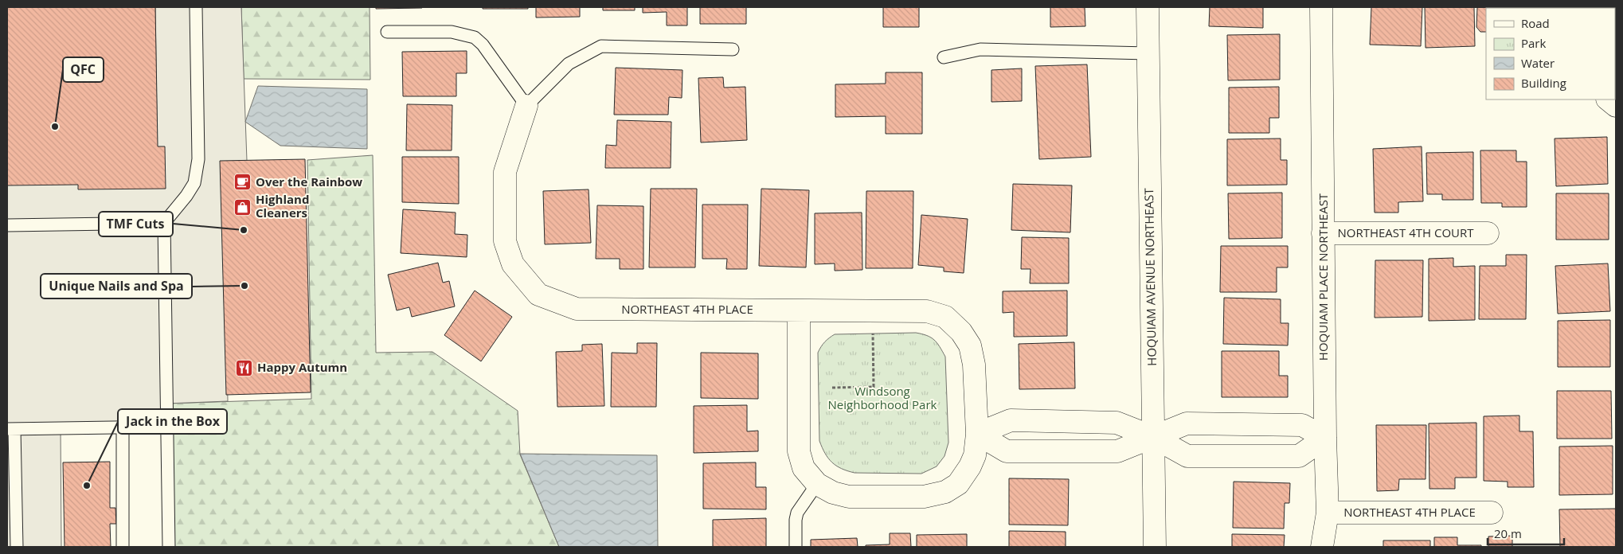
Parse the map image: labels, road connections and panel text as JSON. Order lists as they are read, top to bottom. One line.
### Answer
{"streets":{"street":["NORTHEAST 4TH COURT","HOQUIAM AVENUE NORTHEAST","HOQUIAM PLACE NORTHEAST","NORTHEAST 4TH PLACE"]},"crossings":[["NORTHEAST 4TH COURT","HOQUIAM PLACE NORTHEAST"],["HOQUIAM PLACE NORTHEAST","NORTHEAST 4TH PLACE"]],"parks":["Windsong Neighborhood Park"],"places":{"other":["QFC","TMF Cuts","Unique Nails and Spa","Jack in the Box"],"cafe":["Over the Rainbow"],"shop":["Highland Cleaners"],"restaurant":["Happy Autumn"]},"legend":["Road","Park","Water","Building"],"scale_bar":"20 m"}
